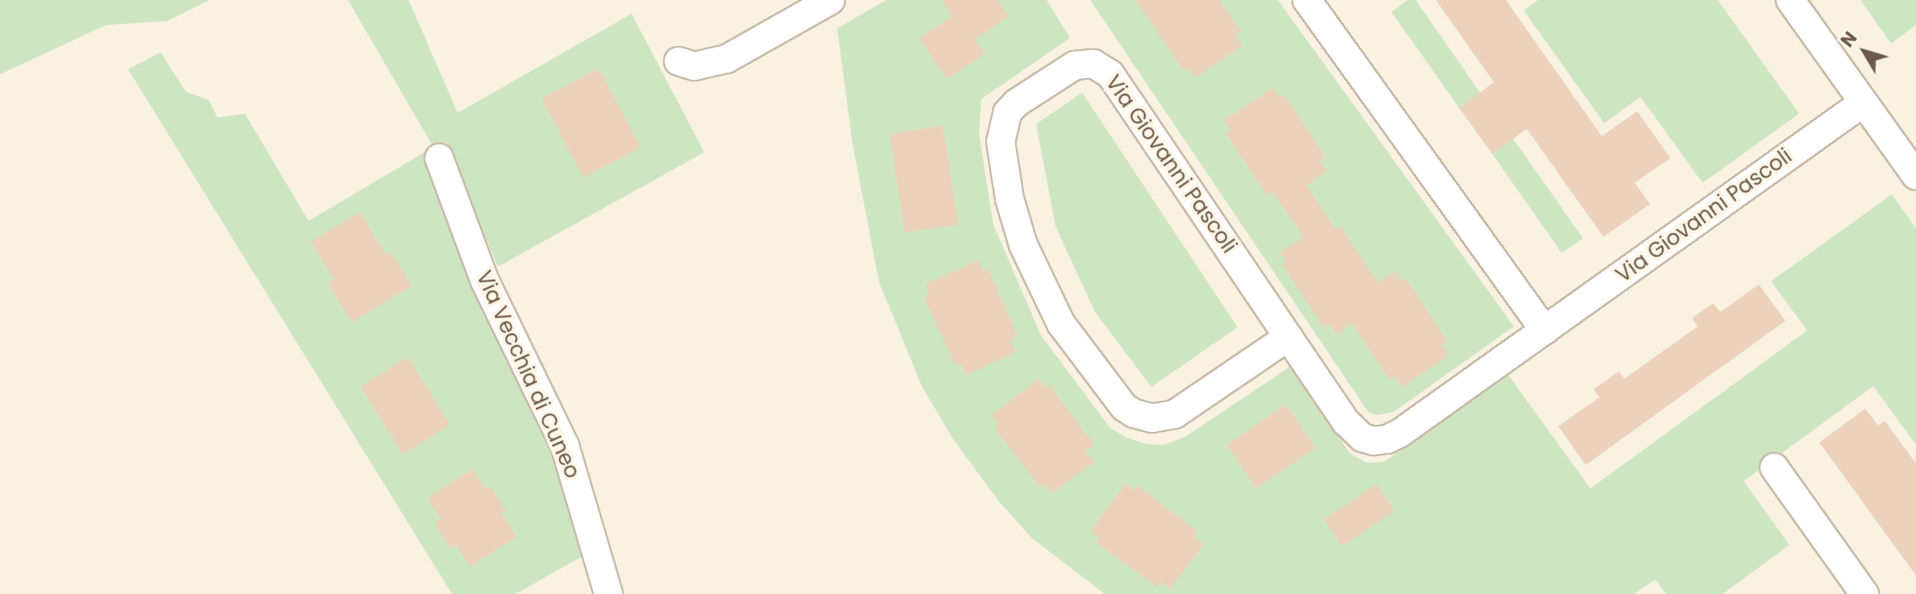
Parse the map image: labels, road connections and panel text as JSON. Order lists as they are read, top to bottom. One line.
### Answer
{"streets":{"street":["Via Giovanni Pascoli","Via Vecchia di Cuneo"]},"north":"top left"}
